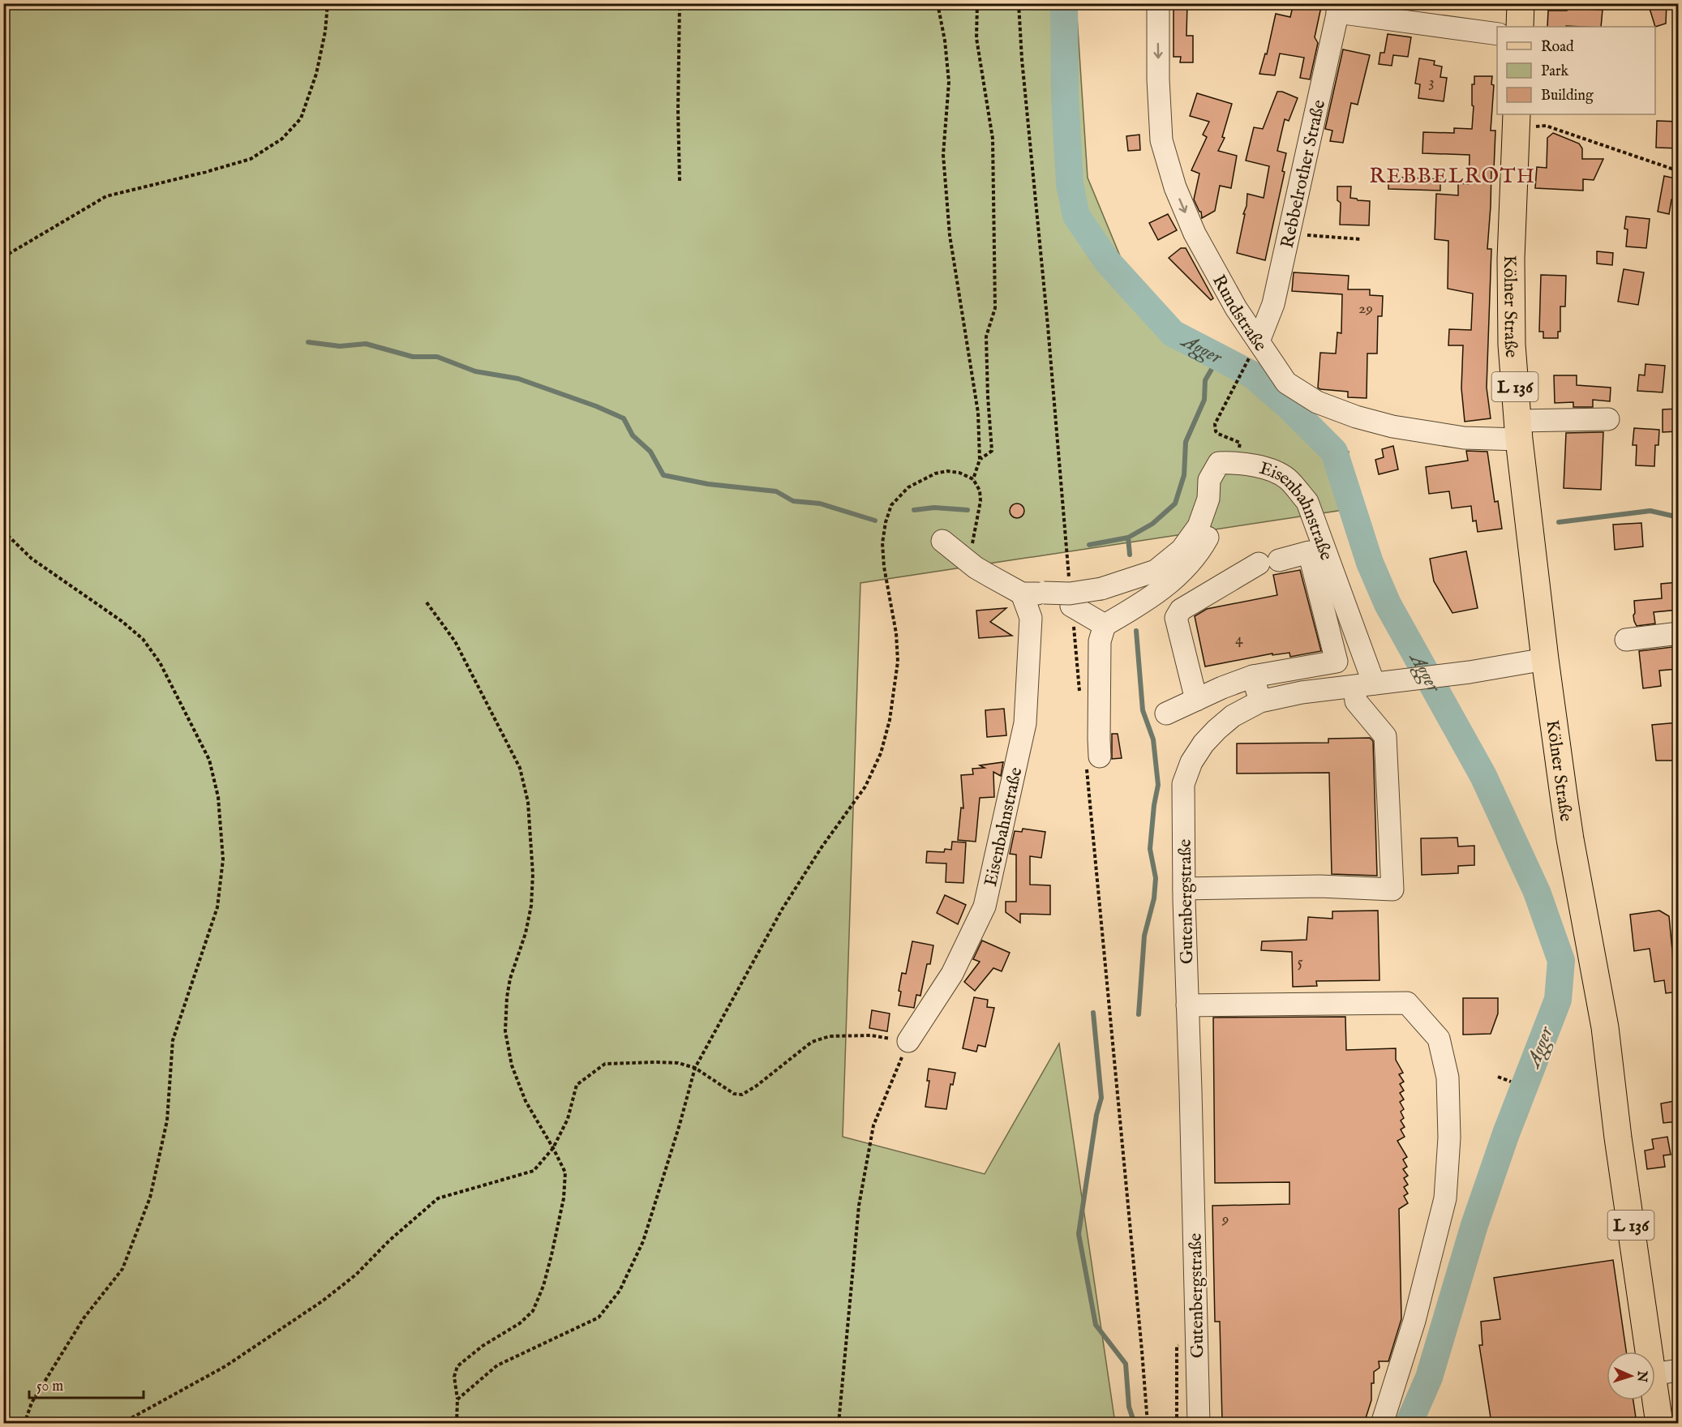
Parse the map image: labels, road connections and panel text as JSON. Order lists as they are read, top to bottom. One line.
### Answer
{"streets":{"main road":["Kölner Straße","L 136"],"street":["Rebbelrother Straße","Rundstraße","Eisenbahnstraße","Gutenbergstraße"]},"crossings":[["Rebbelrother Straße","Rundstraße"],["Kölner Straße","Rundstraße"],["Kölner Straße","Gutenbergstraße"],["Eisenbahnstraße","Gutenbergstraße"]],"one_way":["Rundstraße"],"districts":["REBBELROTH"],"water":["Agger"],"house_numbers":["3","29","4","5","9"],"legend":["Road","Park","Building"],"scale_bar":"50 m","north":"right"}
